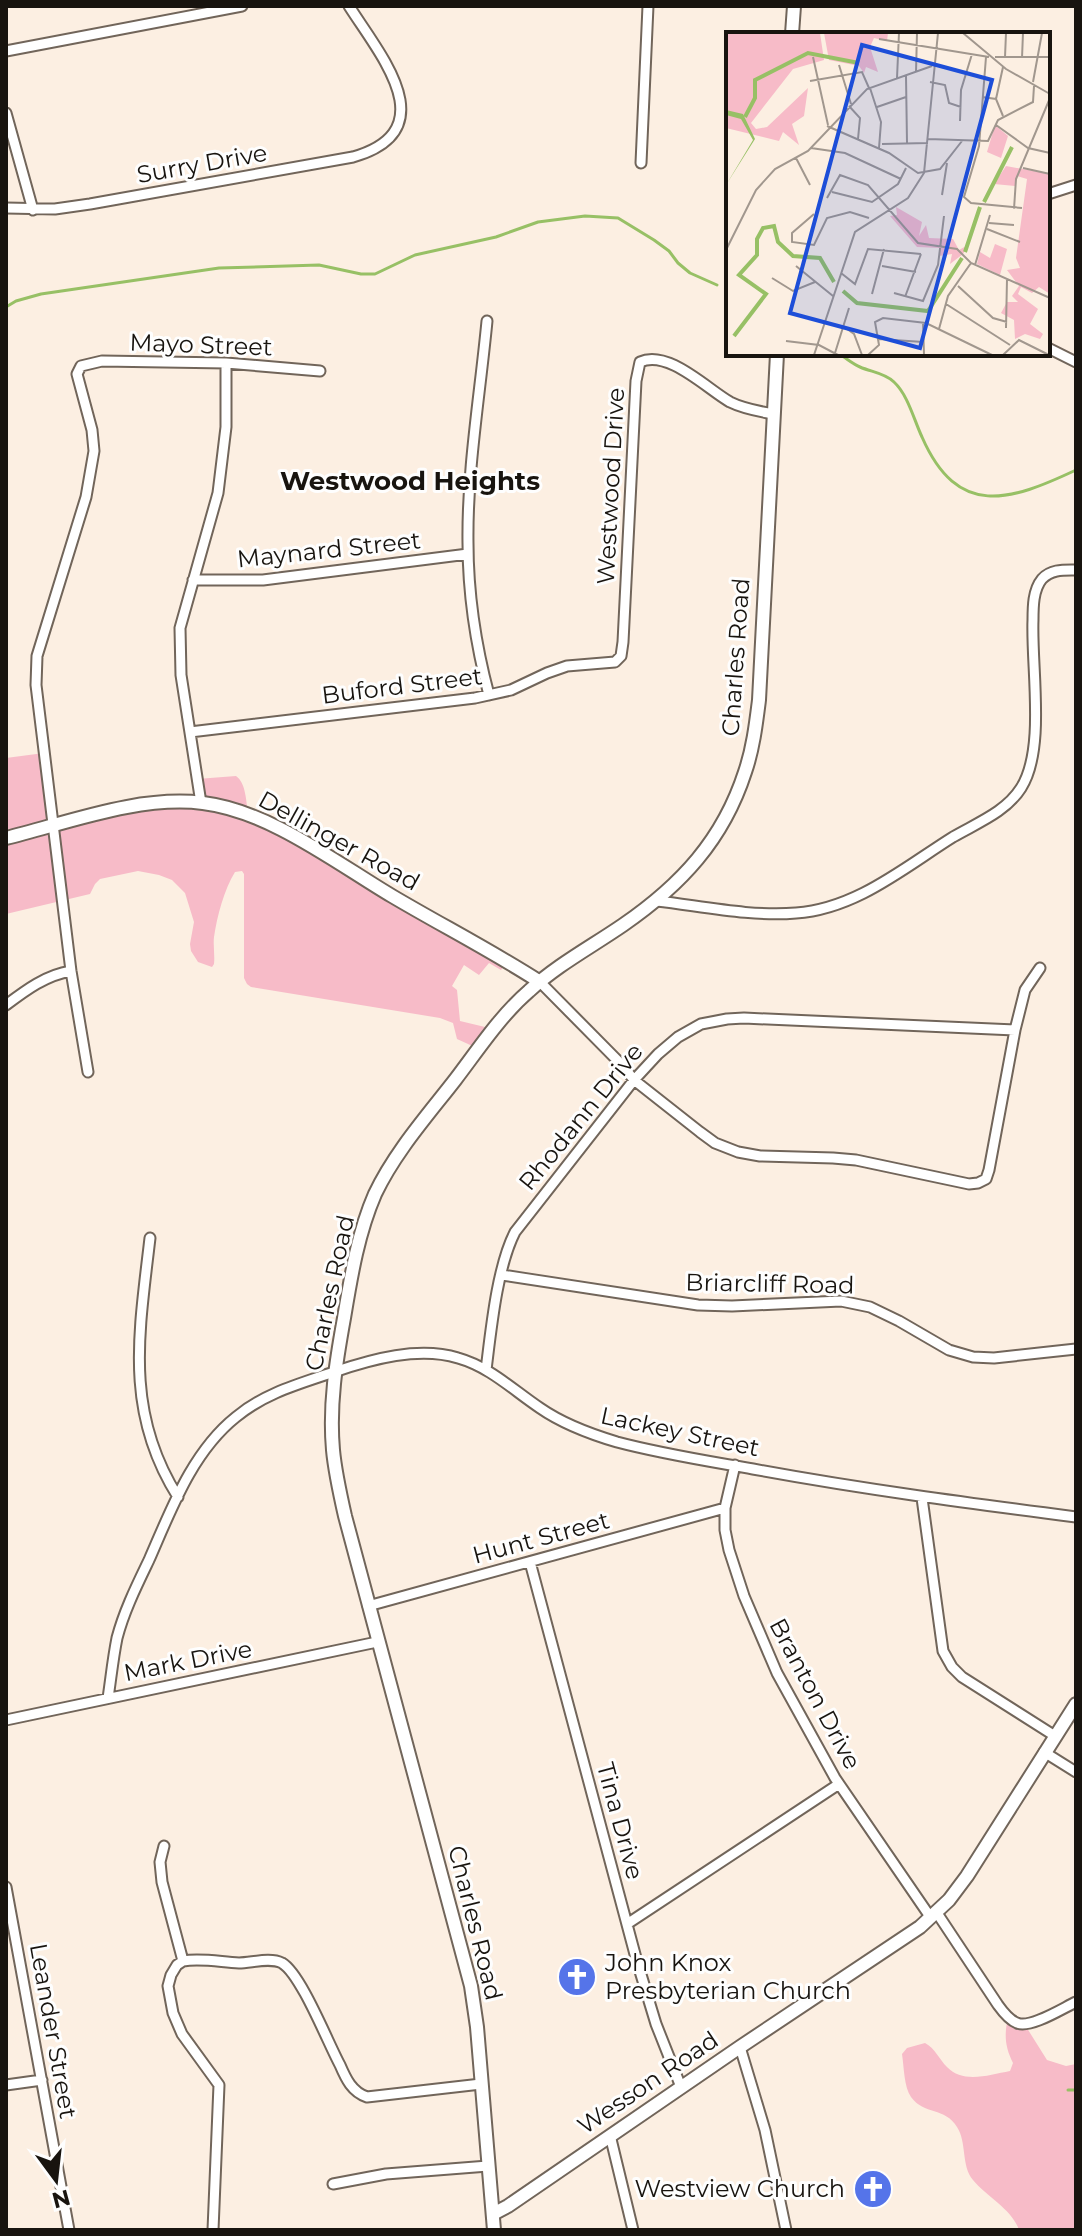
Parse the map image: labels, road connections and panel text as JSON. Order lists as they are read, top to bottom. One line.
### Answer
{"streets":{"street":["Surry Drive","Mayo Street","Westwood Drive","Maynard Street","Charles Road","Buford Street","Dellinger Road","Rhodann Drive","Briarcliff Road","Lackey Street","Hunt Street","Mark Drive","Branton Drive","Tina Drive","Leander Street","Wesson Road"]},"crossings":[["Mayo Street","Dellinger Road"],["Westwood Drive","Charles Road"],["Westwood Drive","Buford Street"],["Charles Road","Dellinger Road"],["Charles Road","Lackey Street"],["Charles Road","Hunt Street"],["Charles Road","Mark Drive"],["Charles Road","Wesson Road"],["Rhodann Drive","Briarcliff Road"],["Rhodann Drive","Lackey Street"],["Lackey Street","Mark Drive"],["Lackey Street","Branton Drive"],["Hunt Street","Branton Drive"],["Hunt Street","Tina Drive"],["Branton Drive","Wesson Road"],["Tina Drive","Wesson Road"]],"districts":["Westwood Heights"],"places":{"church":["John Knox Presbyterian Church","Westview Church"]},"north":"bottom"}
